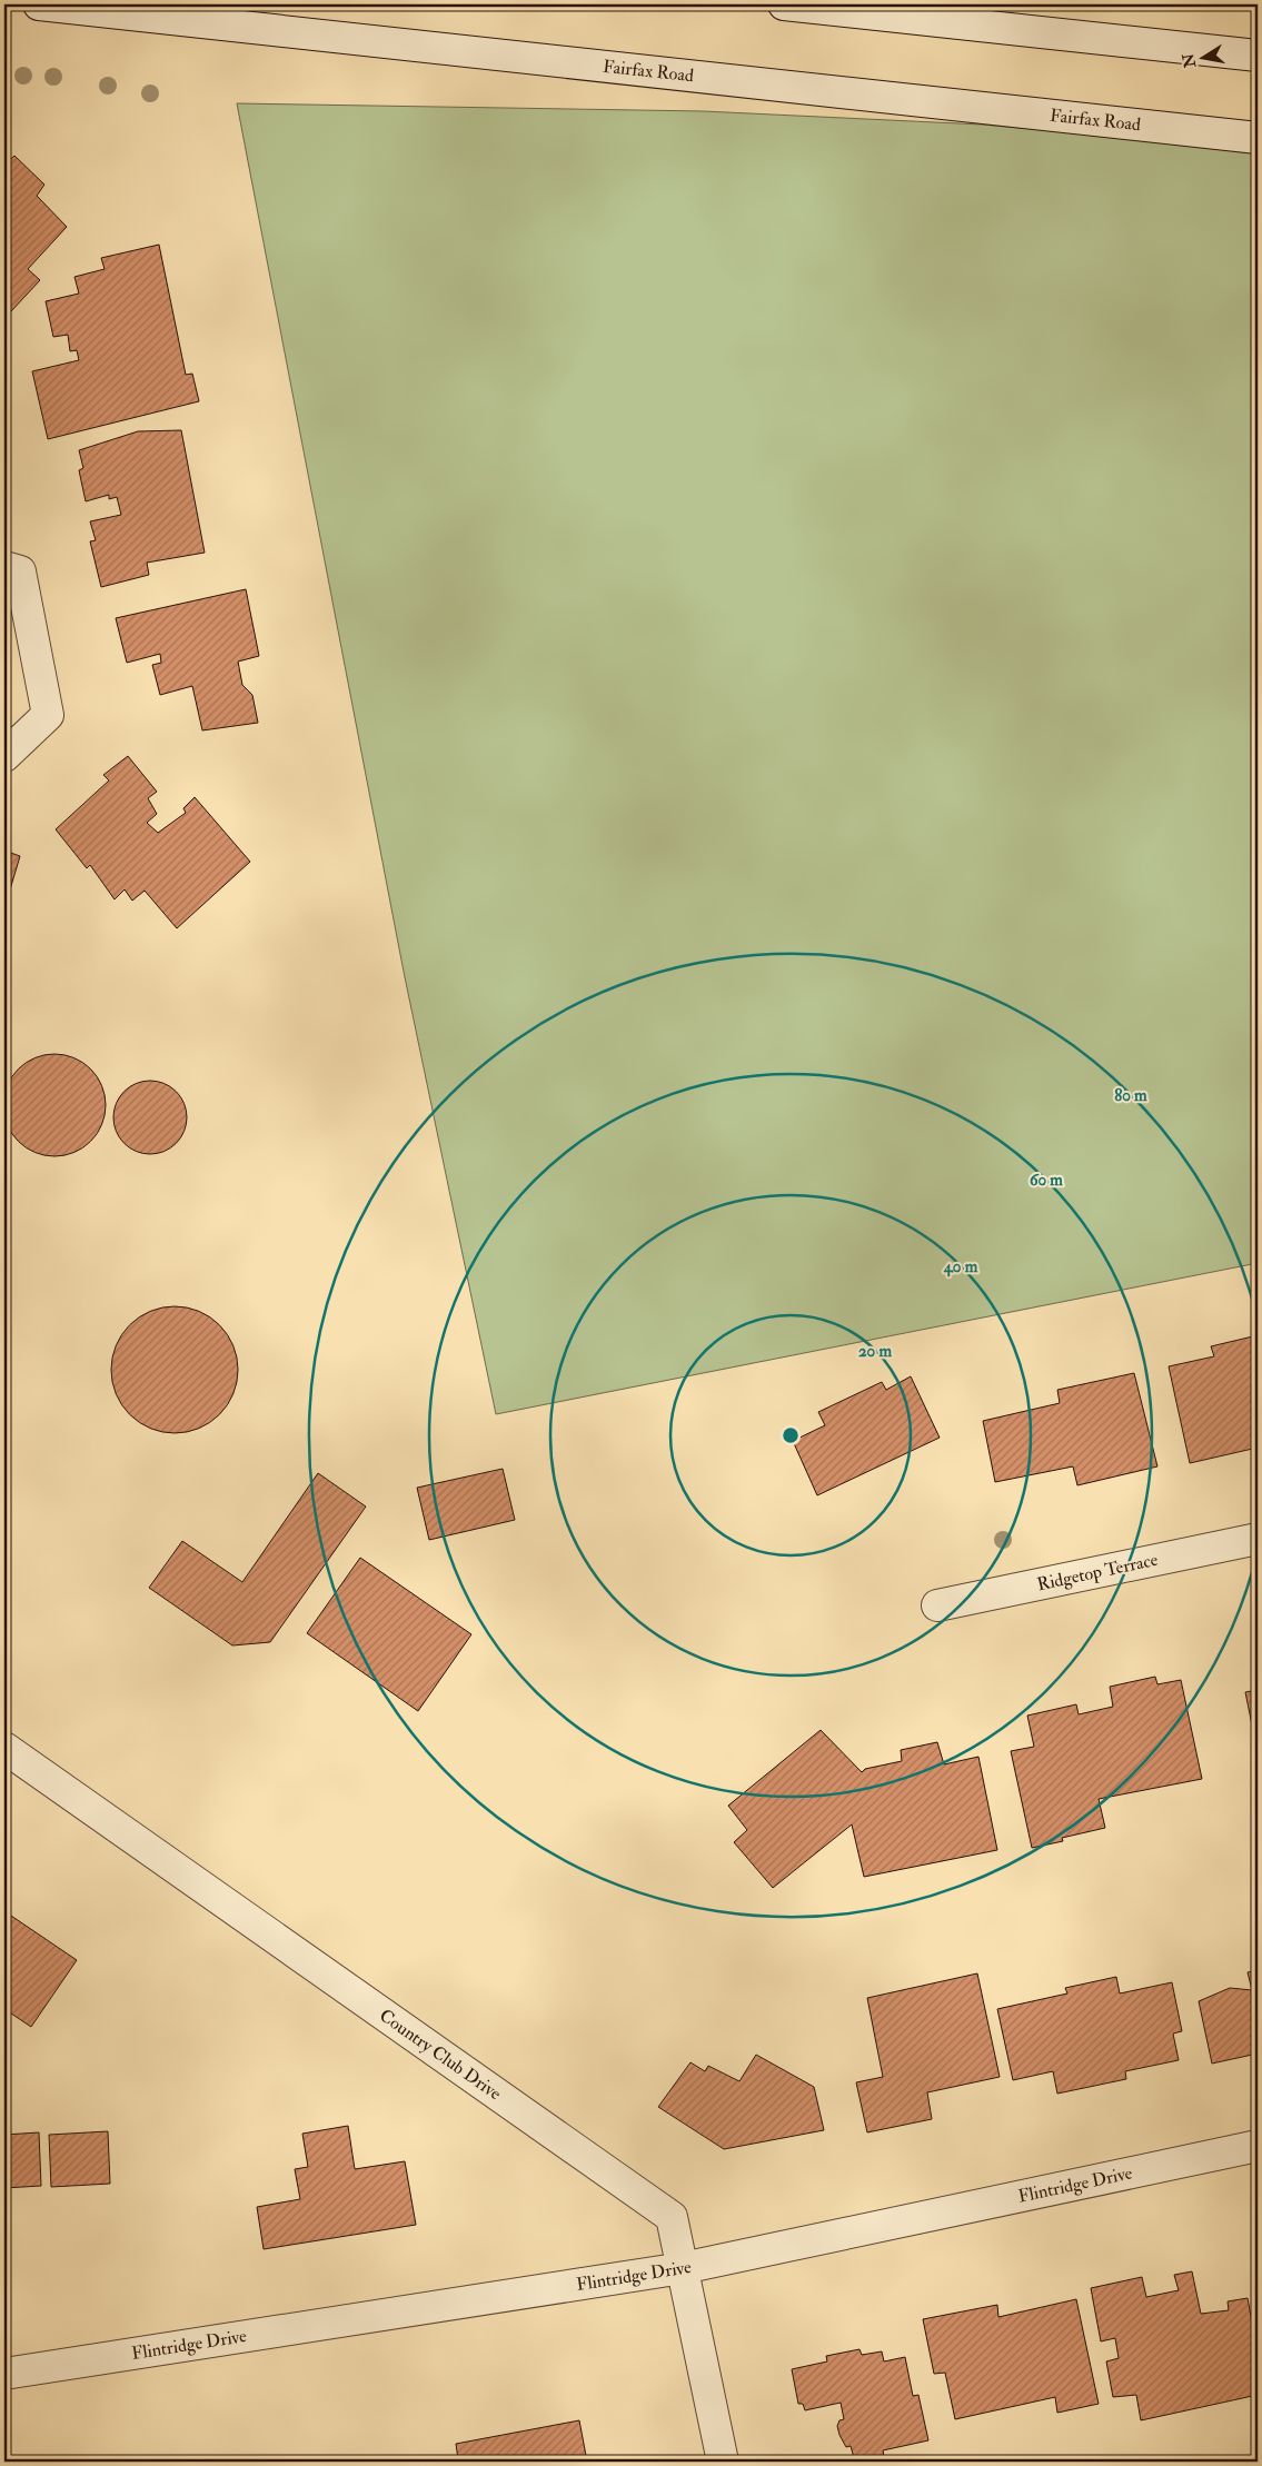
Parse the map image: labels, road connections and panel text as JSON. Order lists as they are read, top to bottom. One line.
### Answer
{"streets":{"street":["Fairfax Road","Ridgetop Terrace","Country Club Drive","Flintridge Drive"]},"crossings":[["Country Club Drive","Flintridge Drive"]],"north":"left","rings":["80 m","60 m","40 m","20 m"]}
